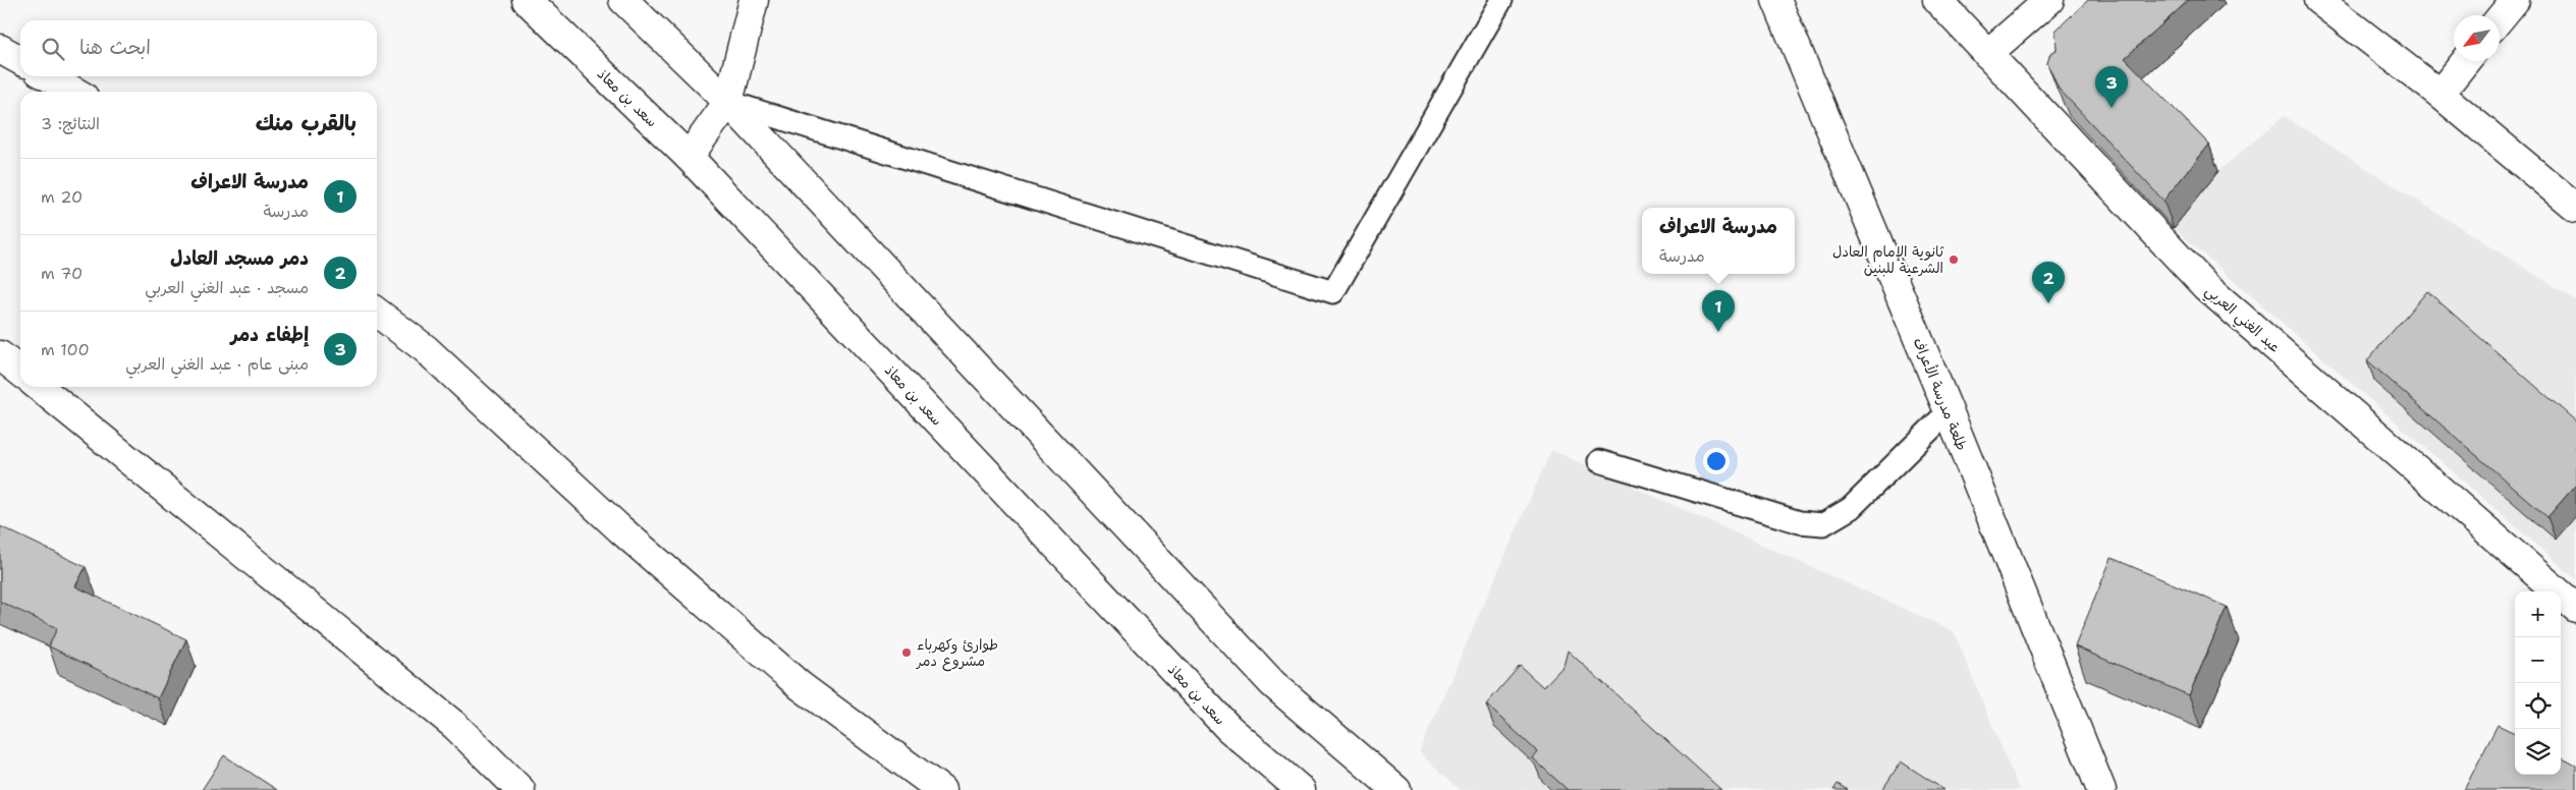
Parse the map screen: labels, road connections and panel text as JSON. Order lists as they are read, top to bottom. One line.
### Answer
{"streets":{"street":["سعد بن معاذ","عبد الغني العربي","طلعة مدرسة الأعراف"]},"places":["ثانوية الإمام العادل الشرعية للبنين","طوارئ وكهرباء مشروع دمر"],"north":"bottom left","page":{"search":"ابحث هنا","pins":["3","2","1"],"heading":["بالقرب منك","النتائج: 3"],"list":[{"mark":"1","name":"مدرسة الاعراف","note":"مدرسة","value":"20 m"},{"mark":"2","name":"دمر مسجد العادل","note":"مسجد · عبد الغني العربي","value":"70 m"},{"mark":"3","name":"إطفاء دمر","note":"مبنى عام · عبد الغني العربي","value":"100 m"}],"popup":["مدرسة الاعراف","مدرسة"],"map_buttons":["+","−"]}}
